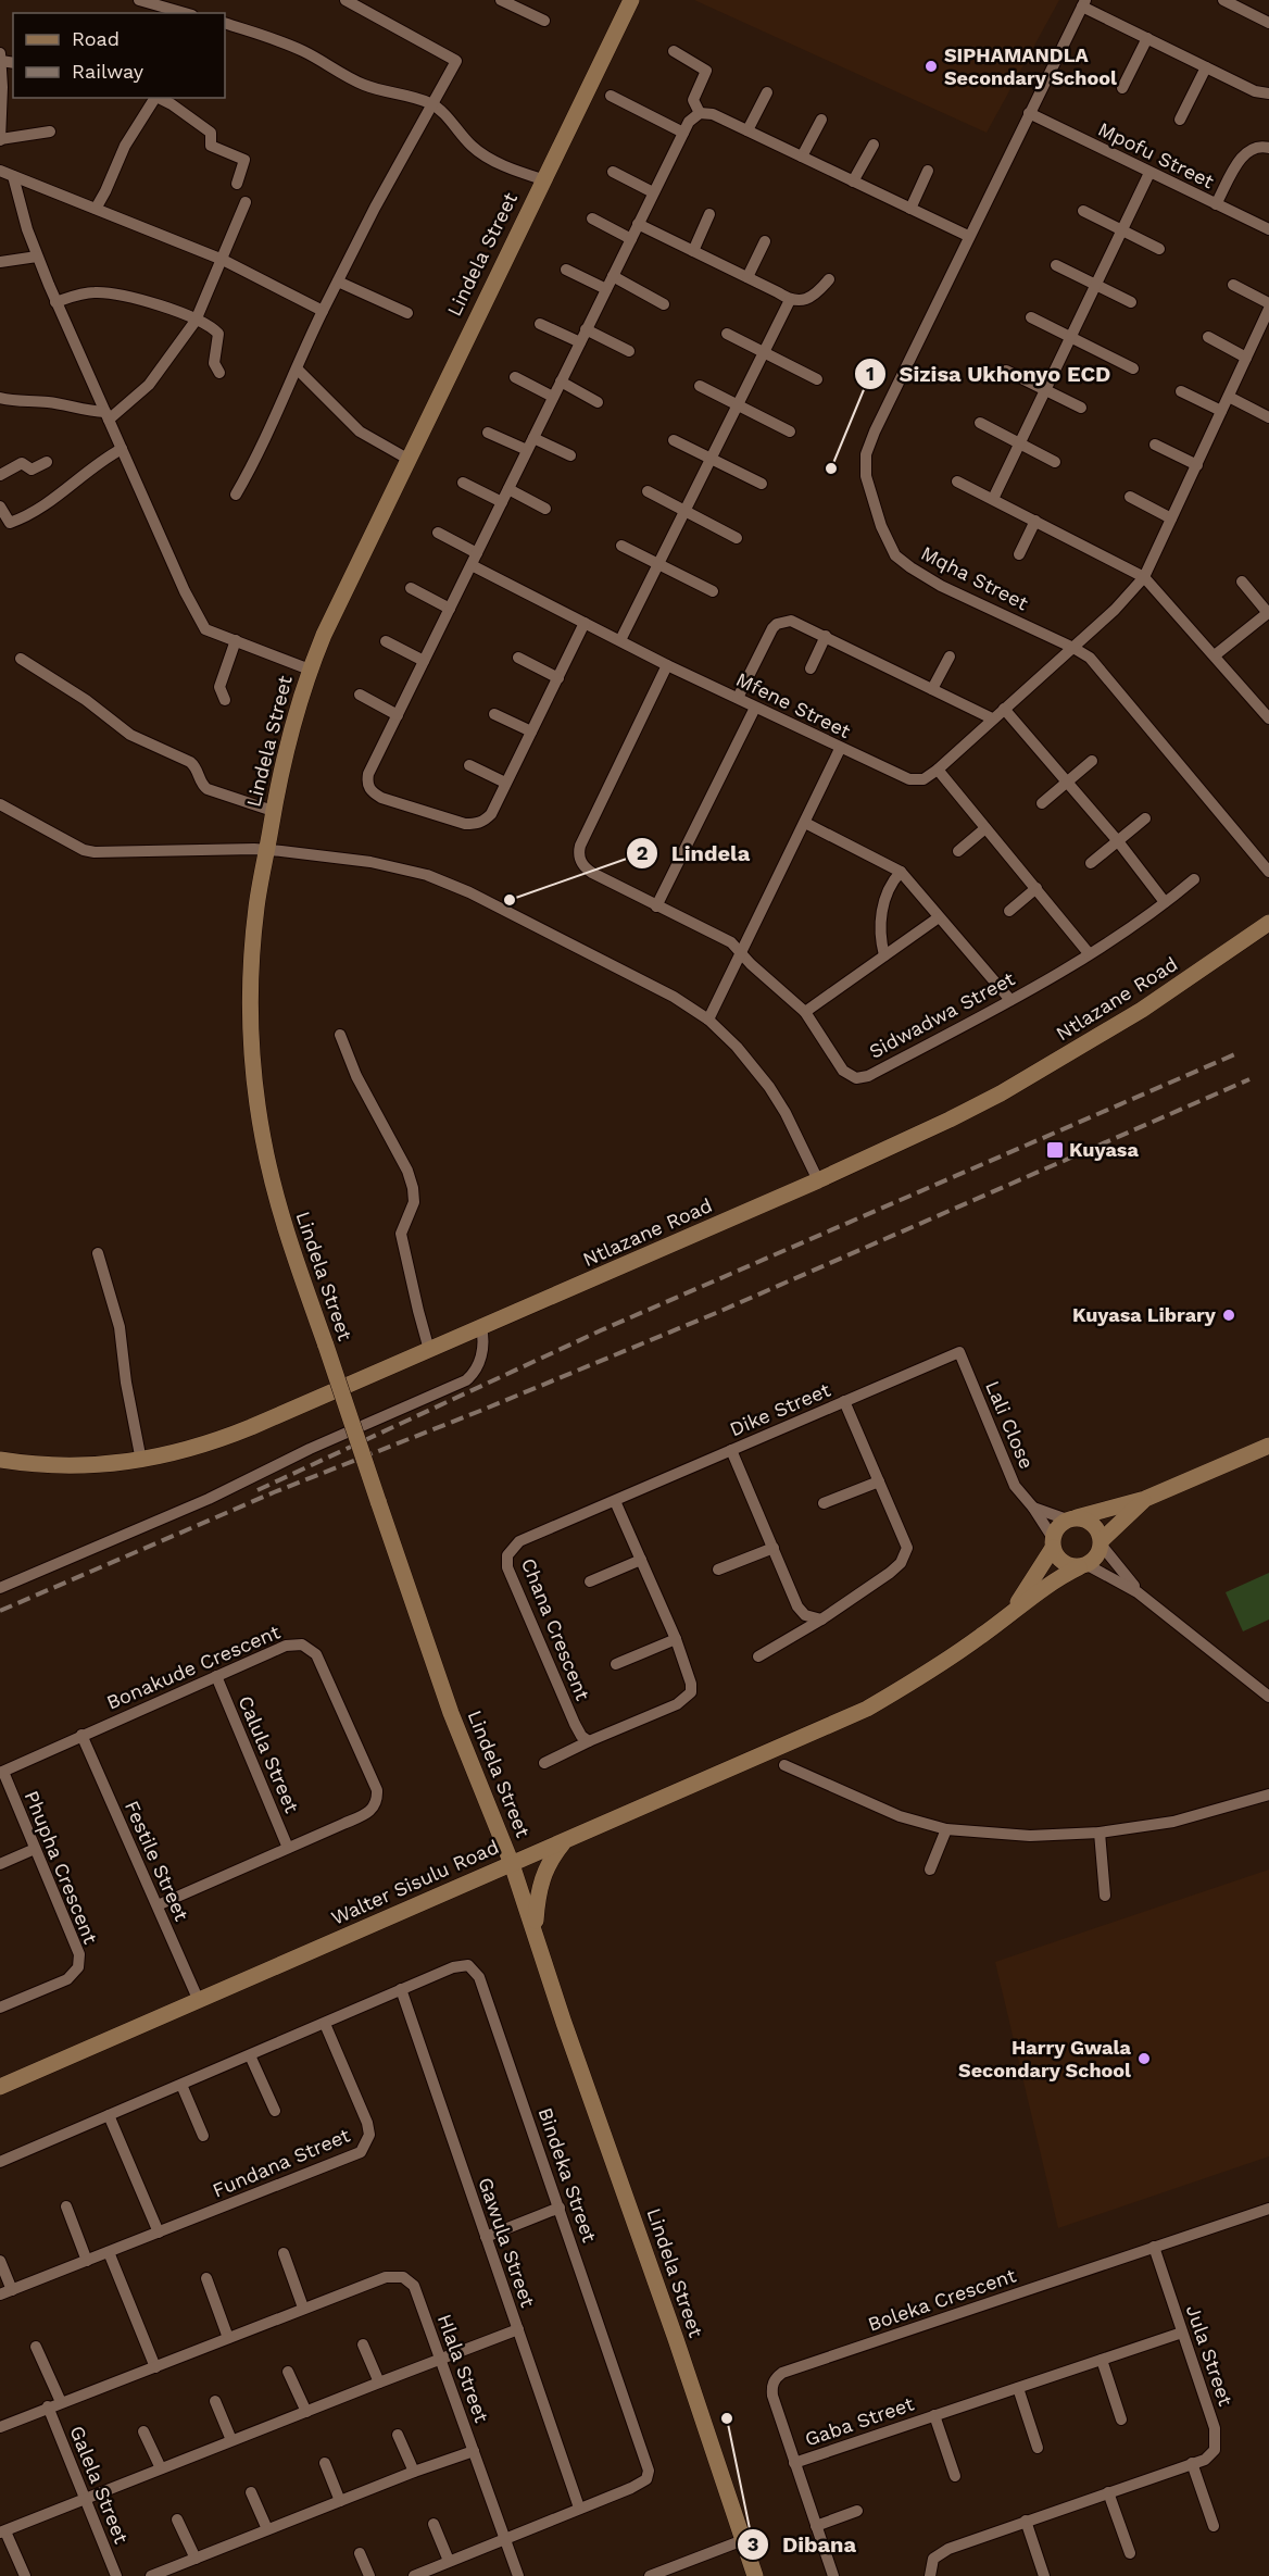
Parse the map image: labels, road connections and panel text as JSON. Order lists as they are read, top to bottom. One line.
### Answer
{"streets":{"street":["Mpofu Street","Lindela Street","Mqha Street","Mfene Street","Ntlazane Road","Sidwadwa Street","Dike Street","Lali Close","Chana Crescent","Bonakude Crescent","Calula Street","Festile Street","Phupha Crescent","Walter Sisulu Road","Fundana Street","Bindeka Street","Gawula Street","Boleka Crescent","Jula Street","Hlala Street","Gaba Street","Galela Street"]},"crossings":[["Mpofu Street","Mqha Street"],["Lindela Street","Walter Sisulu Road"],["Mqha Street","Mfene Street"],["Mfene Street","Sidwadwa Street"],["Dike Street","Lali Close"],["Dike Street","Chana Crescent"],["Lali Close","Walter Sisulu Road"],["Bonakude Crescent","Calula Street"],["Bonakude Crescent","Festile Street"],["Bonakude Crescent","Phupha Crescent"],["Festile Street","Walter Sisulu Road"],["Fundana Street","Bindeka Street"],["Bindeka Street","Gawula Street"],["Bindeka Street","Hlala Street"],["Boleka Crescent","Jula Street"],["Boleka Crescent","Gaba Street"],["Jula Street","Gaba Street"],["Hlala Street","Galela Street"]],"places":{"other":["SIPHAMANDLA Secondary School","Sizisa Ukhonyo ECD","Lindela","Kuyasa Library","Harry Gwala Secondary School","Dibana"],"transit":["Kuyasa"]},"legend":["Road","Railway"]}
